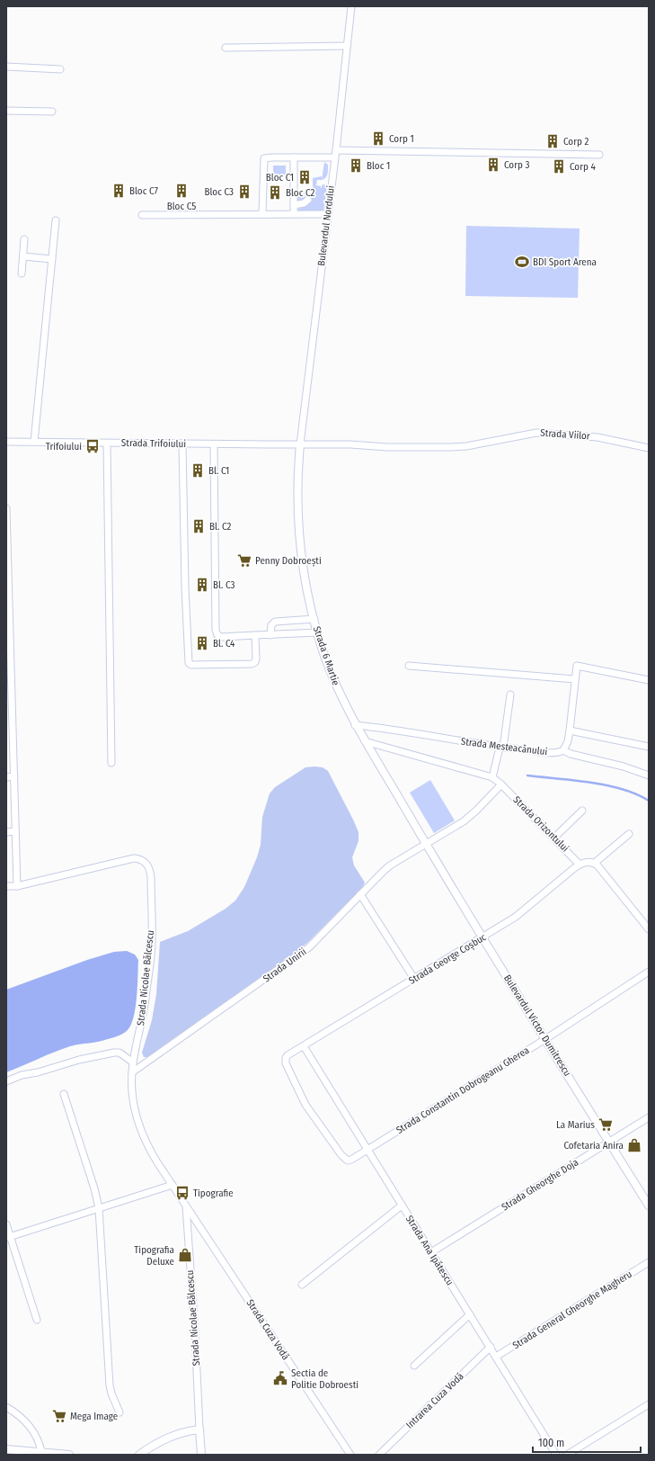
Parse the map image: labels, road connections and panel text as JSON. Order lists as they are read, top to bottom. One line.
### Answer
{"streets":{"street":["Bulevardul Nordului","Strada Viilor","Strada Trifoiului","Strada 6 Martie","Strada Mesteacănului","Strada Orizontului","Strada George Coșbuc","Strada Unirii","Strada Nicolae Bălcescu","Bulevardul Victor Dumitrescu","Strada Constantin Dobrogeanu Gherea","Strada Gheorghe Doja","Strada Ana Ipătescu","Strada General Gheorghe Magheru","Strada Cuza Vodă","Intrarea Cuza Vodă"]},"crossings":[["Bulevardul Nordului","Strada Viilor"],["Bulevardul Nordului","Strada Trifoiului"],["Bulevardul Nordului","Strada 6 Martie"],["Strada Viilor","Strada Trifoiului"],["Strada Viilor","Strada 6 Martie"],["Strada Trifoiului","Strada 6 Martie"],["Strada 6 Martie","Strada Mesteacănului"],["Strada 6 Martie","Strada Unirii"],["Strada 6 Martie","Bulevardul Victor Dumitrescu"],["Strada Orizontului","Strada George Coșbuc"],["Strada Orizontului","Strada Unirii"],["Strada George Coșbuc","Bulevardul Victor Dumitrescu"],["Strada George Coșbuc","Strada Constantin Dobrogeanu Gherea"],["Strada George Coșbuc","Strada Ana Ipătescu"],["Strada Unirii","Strada Nicolae Bălcescu"],["Strada Unirii","Bulevardul Victor Dumitrescu"],["Strada Nicolae Bălcescu","Strada Cuza Vodă"],["Bulevardul Victor Dumitrescu","Strada Constantin Dobrogeanu Gherea"],["Bulevardul Victor Dumitrescu","Strada Gheorghe Doja"],["Strada Constantin Dobrogeanu Gherea","Strada Ana Ipătescu"],["Strada Gheorghe Doja","Strada Ana Ipătescu"],["Strada Ana Ipătescu","Strada General Gheorghe Magheru"],["Strada Ana Ipătescu","Intrarea Cuza Vodă"]],"places":{"building":["Corp 1","Corp 2","Corp 3","Bloc 1","Corp 4","Bloc C1","Bloc C7","Bloc C5","Bloc C3","Bloc C2","Bl. C1","Bl. C2","Bl. C3","Bl. C4"],"sports":["BDI Sport Arena"],"bus stop":["Trifoiului","Tipografie"],"supermarket":["Penny Dobroești","La Marius","Mega Image"],"shop":["Cofetaria Anira","Tipografia Deluxe"],"public building":["Sectia de Politie Dobroesti"]},"scale_bar":"100 m"}
